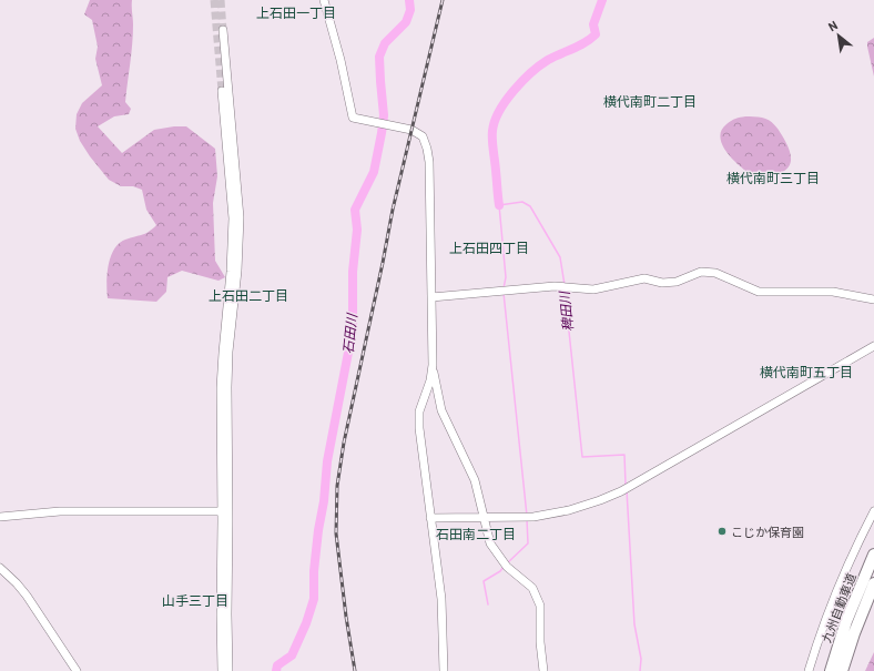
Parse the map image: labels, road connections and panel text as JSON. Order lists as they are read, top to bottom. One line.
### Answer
{"streets":{"highway":["九州自動車道"]},"districts":["上石田一丁目","横代南町二丁目","横代南町三丁目","上石田四丁目","上石田二丁目","横代南町五丁目","石田南二丁目","山手三丁目"],"water":["稗田川","石田川"],"places":["こじか保育園"],"north":"top left"}
